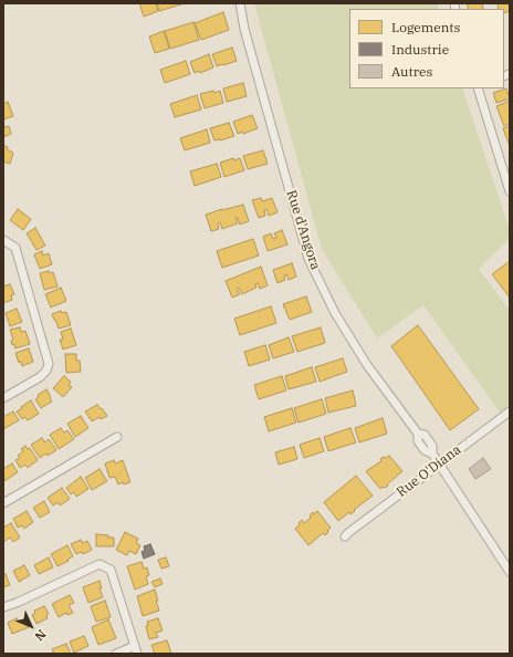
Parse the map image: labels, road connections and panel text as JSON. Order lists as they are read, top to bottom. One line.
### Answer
{"streets":{"street":["Rue d'Angora","Rue O'Diana"]},"crossings":[["Rue d'Angora","Rue O'Diana"]],"legend":["Logements","Industrie","Autres"],"north":"bottom right"}
